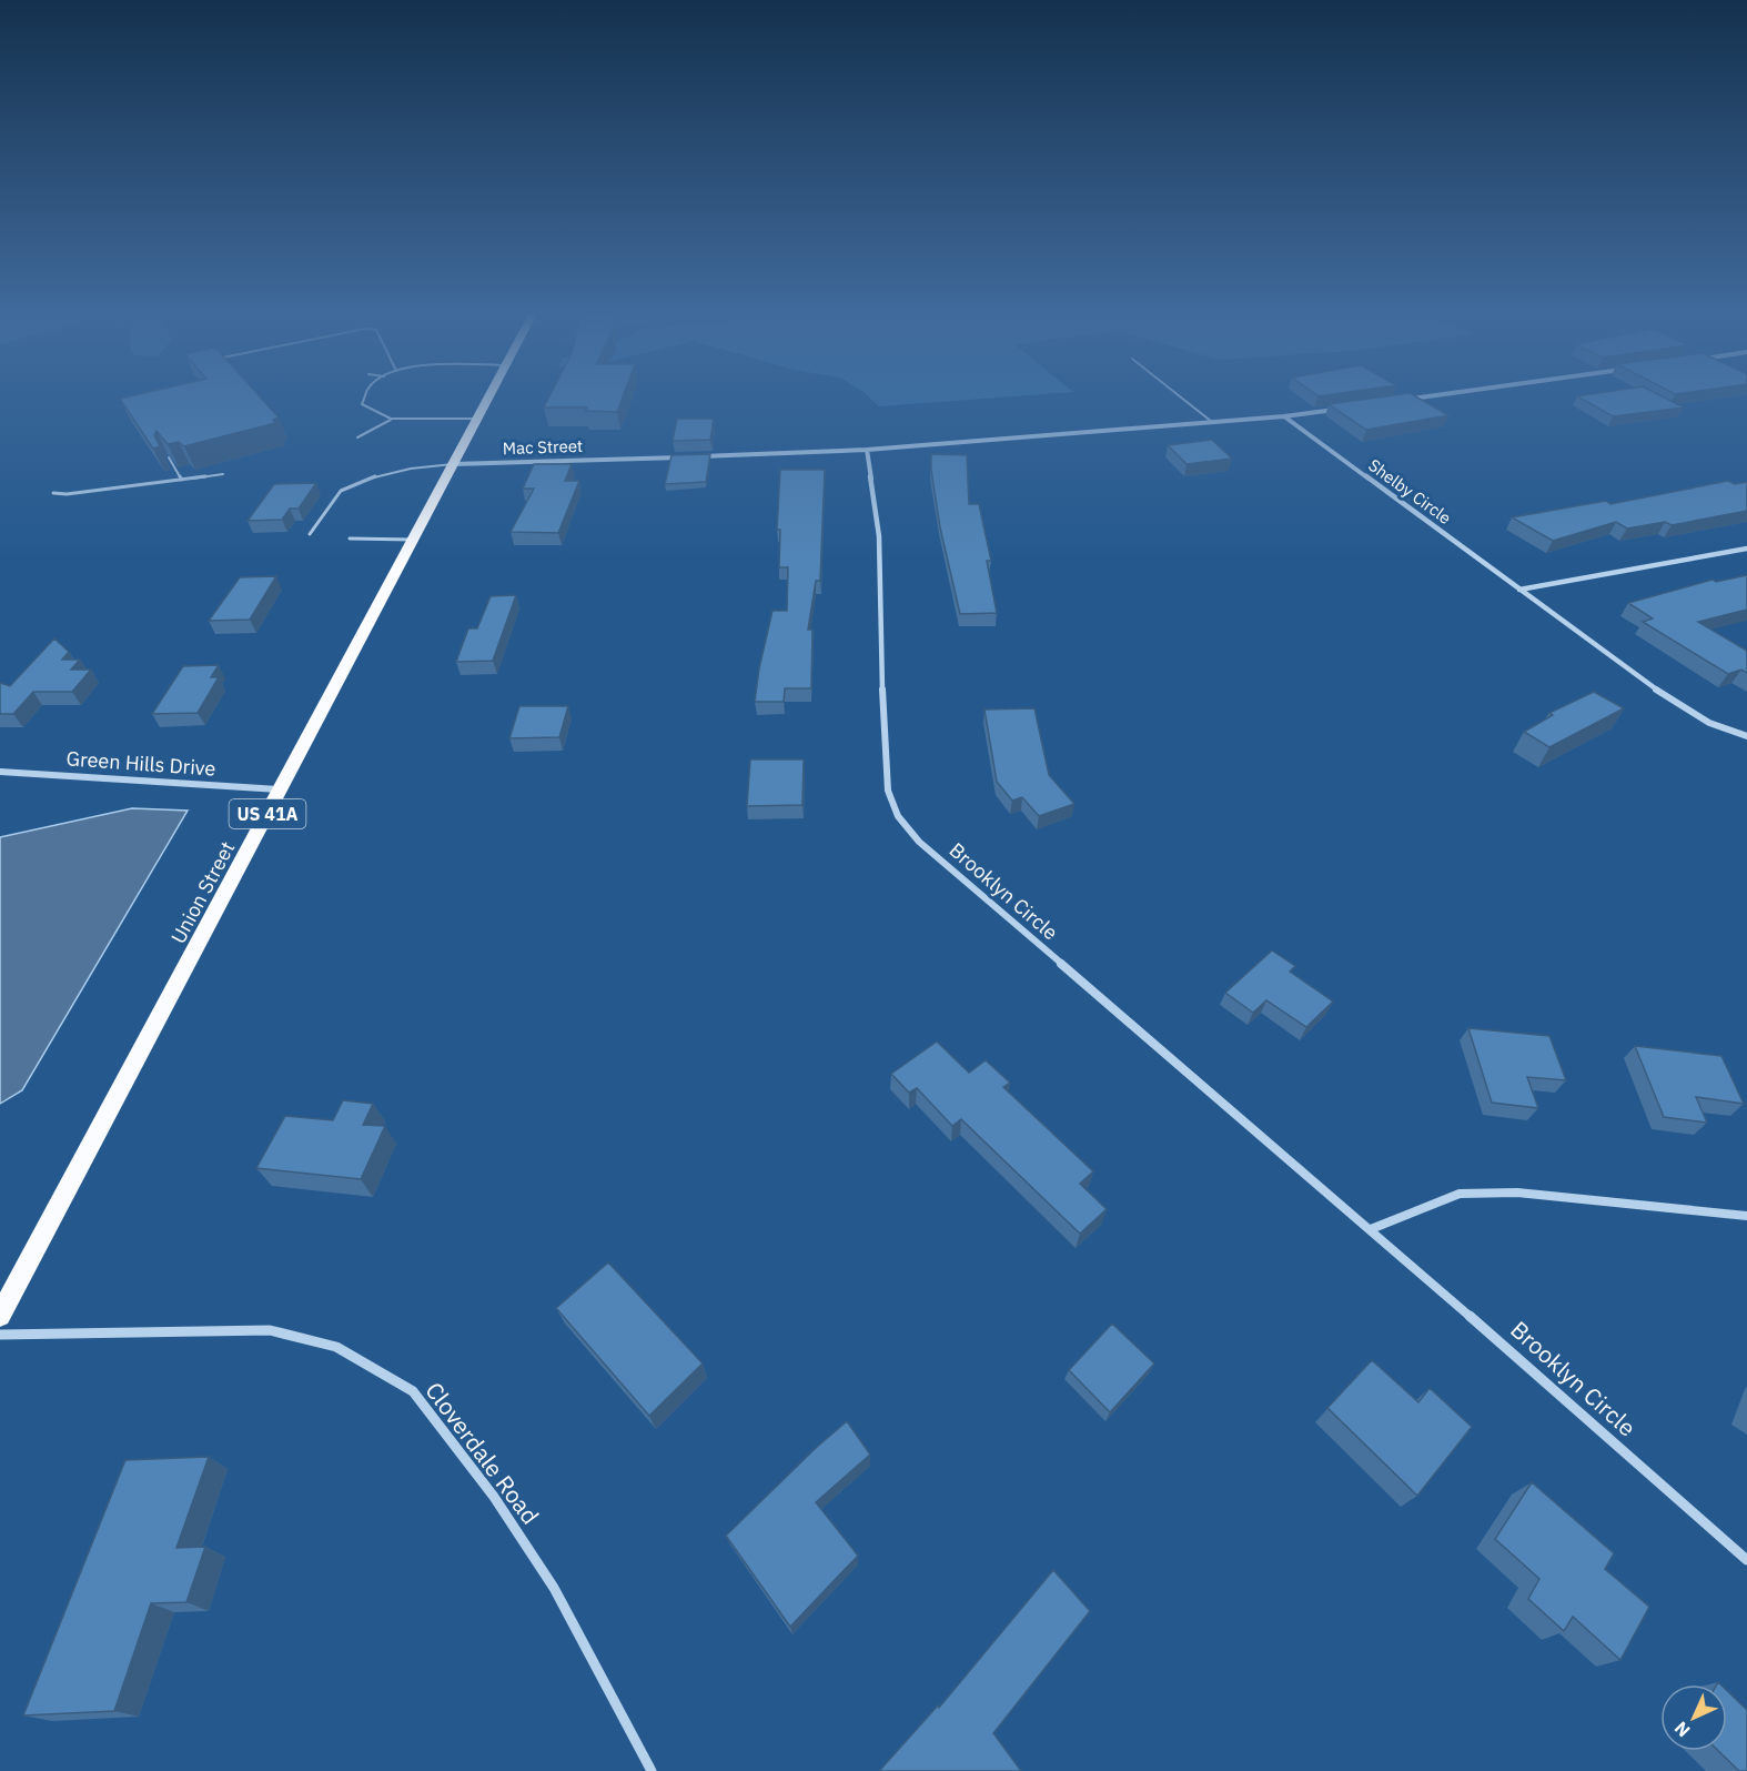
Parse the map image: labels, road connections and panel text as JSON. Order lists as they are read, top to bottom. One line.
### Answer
{"streets":{"main road":["US 41A","Union Street"],"street":["Mac Street","Shelby Circle","Green Hills Drive","Brooklyn Circle","Cloverdale Road"]},"crossings":[["Mac Street","Union Street"],["Green Hills Drive","Union Street"]],"north":"bottom left"}
